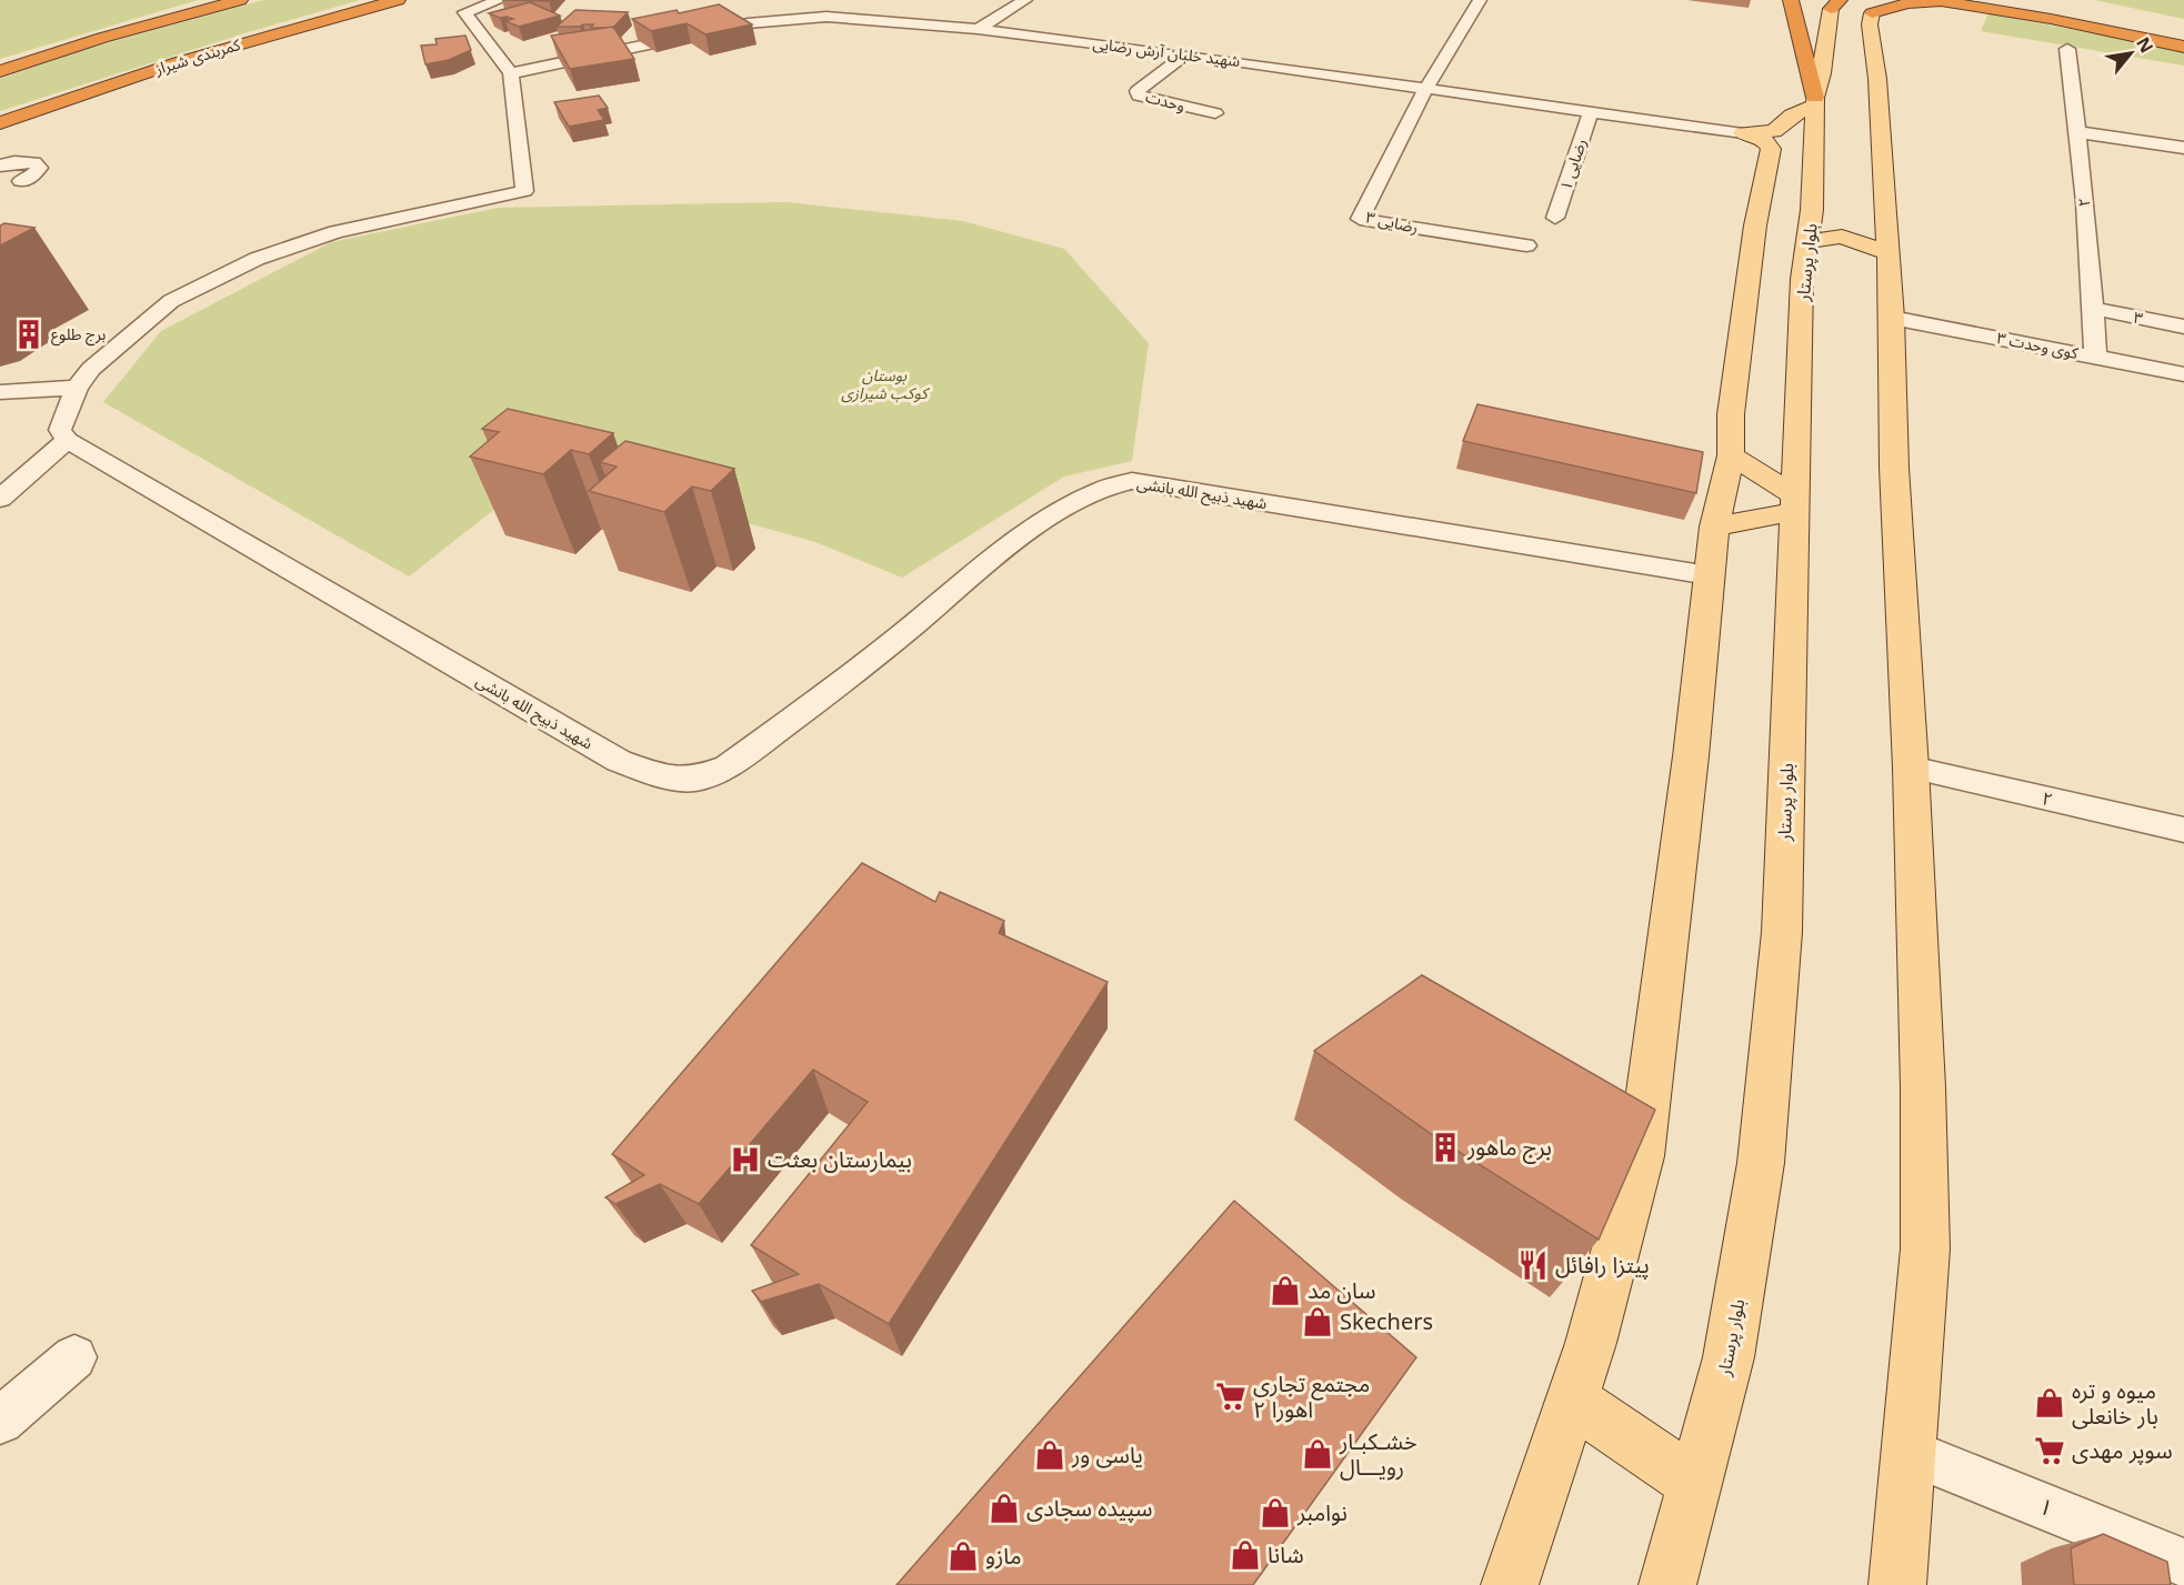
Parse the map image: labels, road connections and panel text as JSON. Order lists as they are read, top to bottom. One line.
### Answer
{"streets":{"highway":["کمربندی شیراز"],"main road":["شهید خلبان آرش رضایی","بلوار پرستار"],"street":["وحدت","رضایی ۱","۲","رضایی ۳","۳","کوی وحدت ۳","شهید ذبیح الله بانشی","۱"]},"crossings":[["شهید خلبان آرش رضایی","وحدت"],["شهید خلبان آرش رضایی","رضایی ۱"],["شهید خلبان آرش رضایی","رضایی ۳"],["شهید خلبان آرش رضایی","بلوار پرستار"],["۲","۳"],["۲","کوی وحدت ۳"]],"parks":["بوستان کوکب شیرازی"],"places":{"building":["برج طلوع","برج ماهور"],"hospital":["بیمارستان بعثت"],"restaurant":["پیتزا رافائل"],"shop":["سان مد","Skechers","میوه و تره بار خانعلی","خشـکبـار رویـــال","یاسی ور","سپیده سجادی","نوامبر","شانا","مازو"],"supermarket":["مجتمع تجاری اهورا ۲","سوپر مهدی"]},"north":"top right"}
